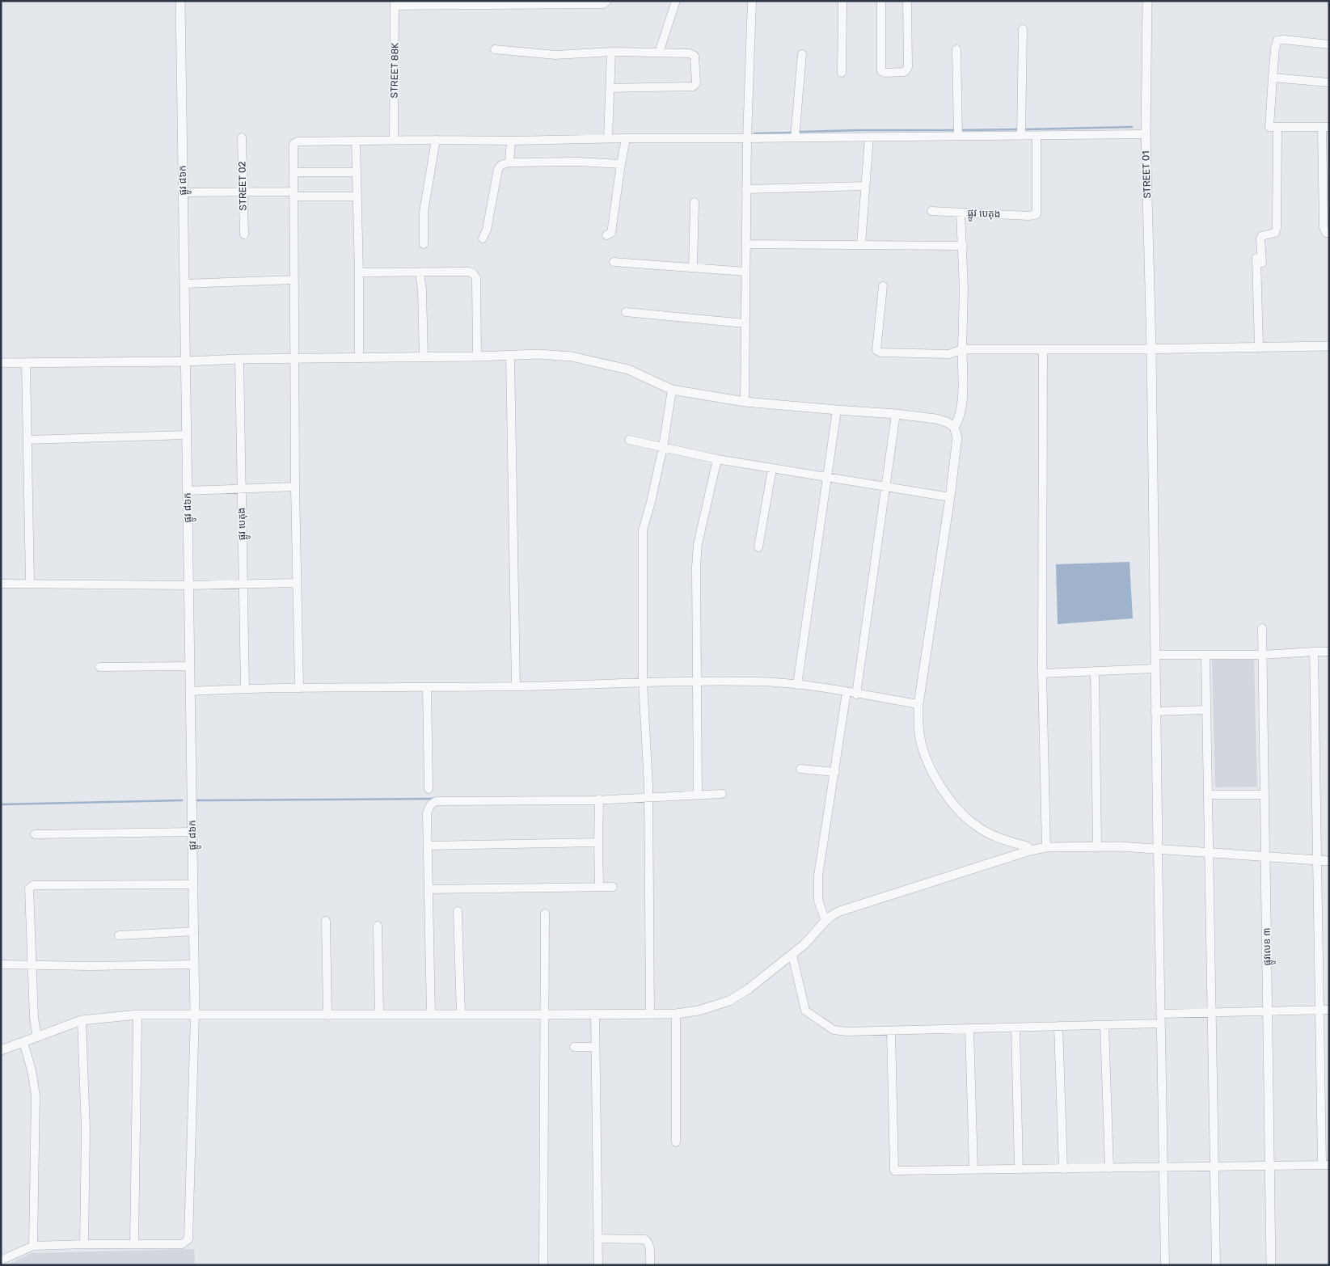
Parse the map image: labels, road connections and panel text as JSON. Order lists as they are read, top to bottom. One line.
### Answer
{"streets":{"street":["STREET 88K","STREET 01","ផ្លូវ ៨៦ក","STREET 02","ផ្លូវ បេតុង","ផ្លូវលេខ ៣"]}}
